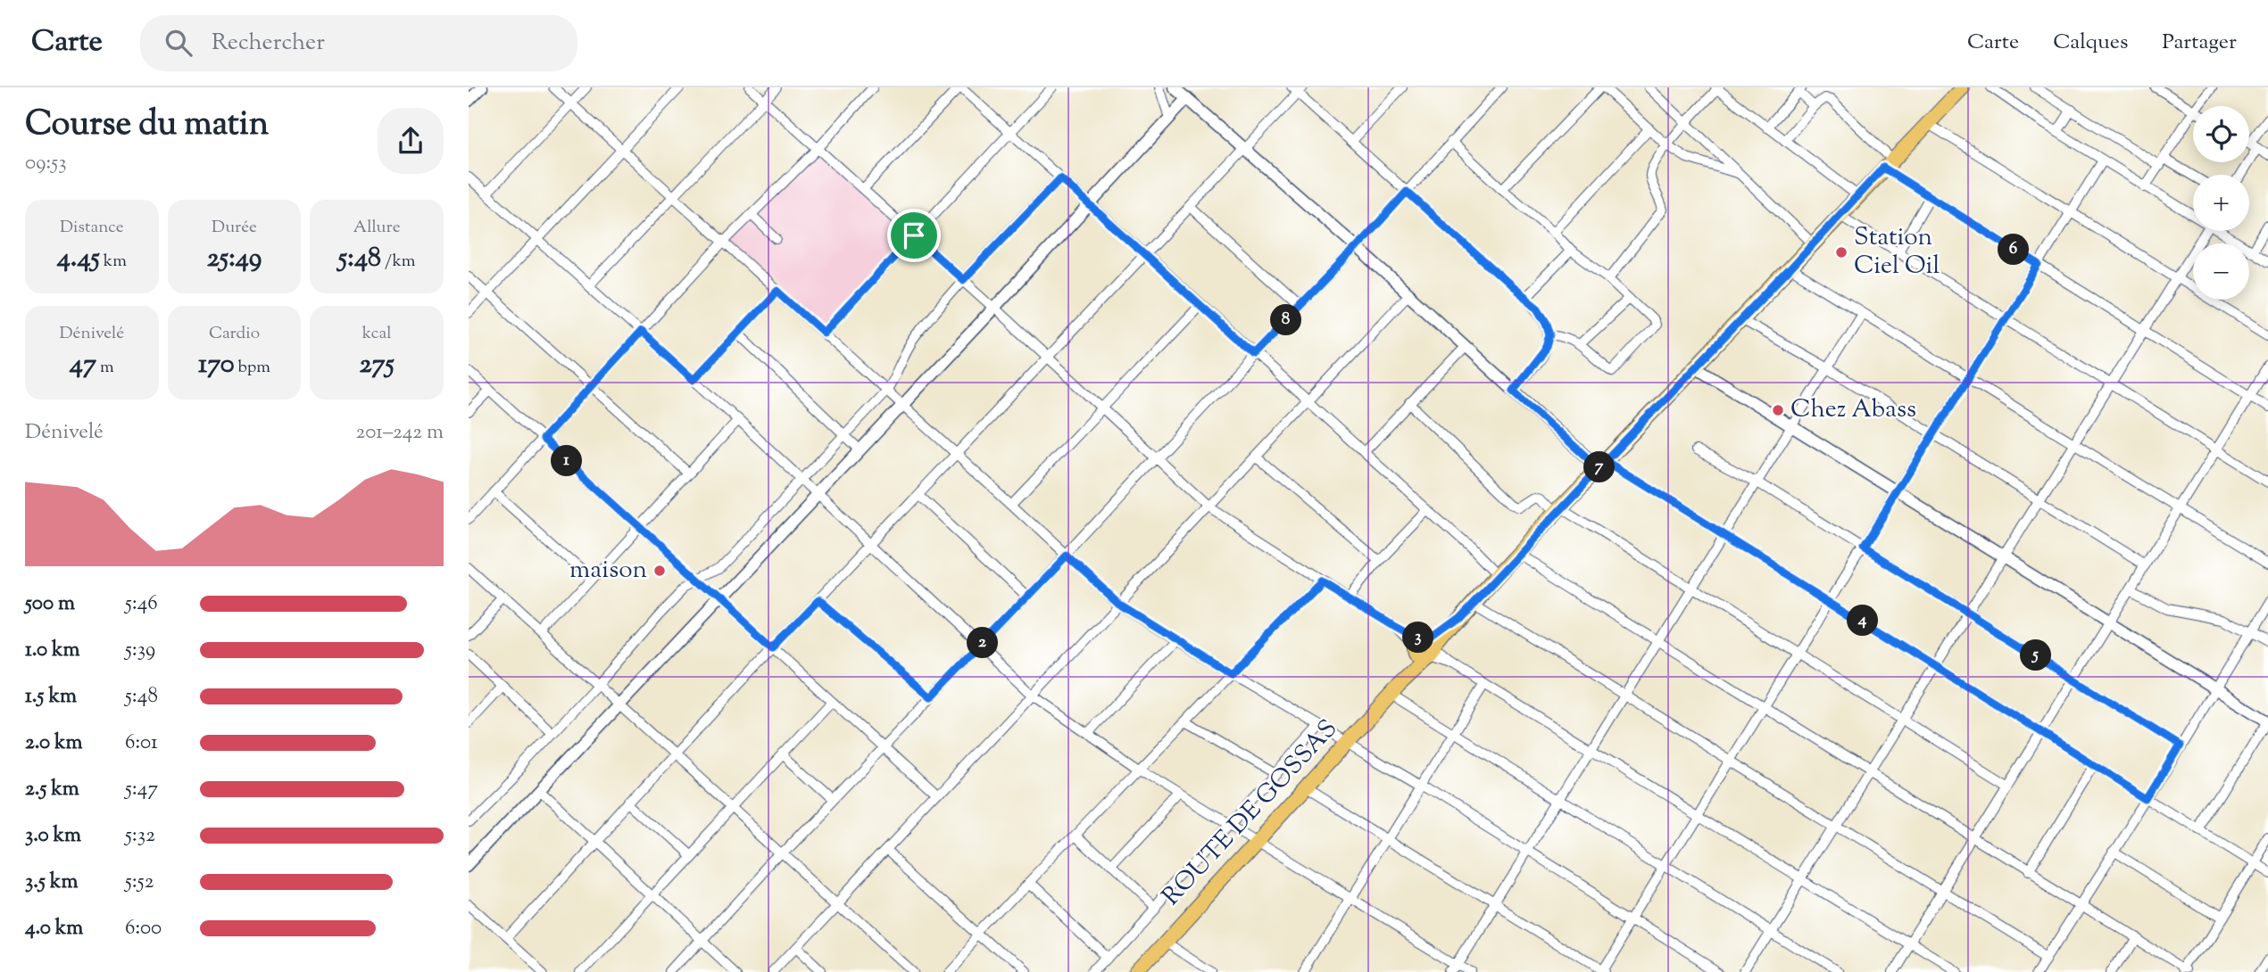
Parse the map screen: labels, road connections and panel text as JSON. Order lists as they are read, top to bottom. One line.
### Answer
{"streets":{"main road":["ROUTE DE GOSSAS"]},"places":["Station Ciel Oil","Chez Abass","maison"],"page":{"header":"Carte","search":"Rechercher","nav":["Carte","Calques","Partager"],"heading":["Course du matin","09:53"],"map_buttons":["+","−"],"stats":[["Distance","4.45 km"],["Durée","25:49"],["Allure","5:48 /km"],["Dénivelé","47 m"],["Cardio","170 bpm"],["kcal","275"]],"pins":["6","8","1","7","4","3","2","5"],"chart":["Dénivelé","201–242 m"],"list":[{"name":"500 m","note":"5:46"},{"name":"1.0 km","note":"5:39"},{"name":"1.5 km","note":"5:48"},{"name":"2.0 km","note":"6:01"},{"name":"2.5 km","note":"5:47"},{"name":"3.0 km","note":"5:32"},{"name":"3.5 km","note":"5:52"},{"name":"4.0 km","note":"6:00"}]}}
